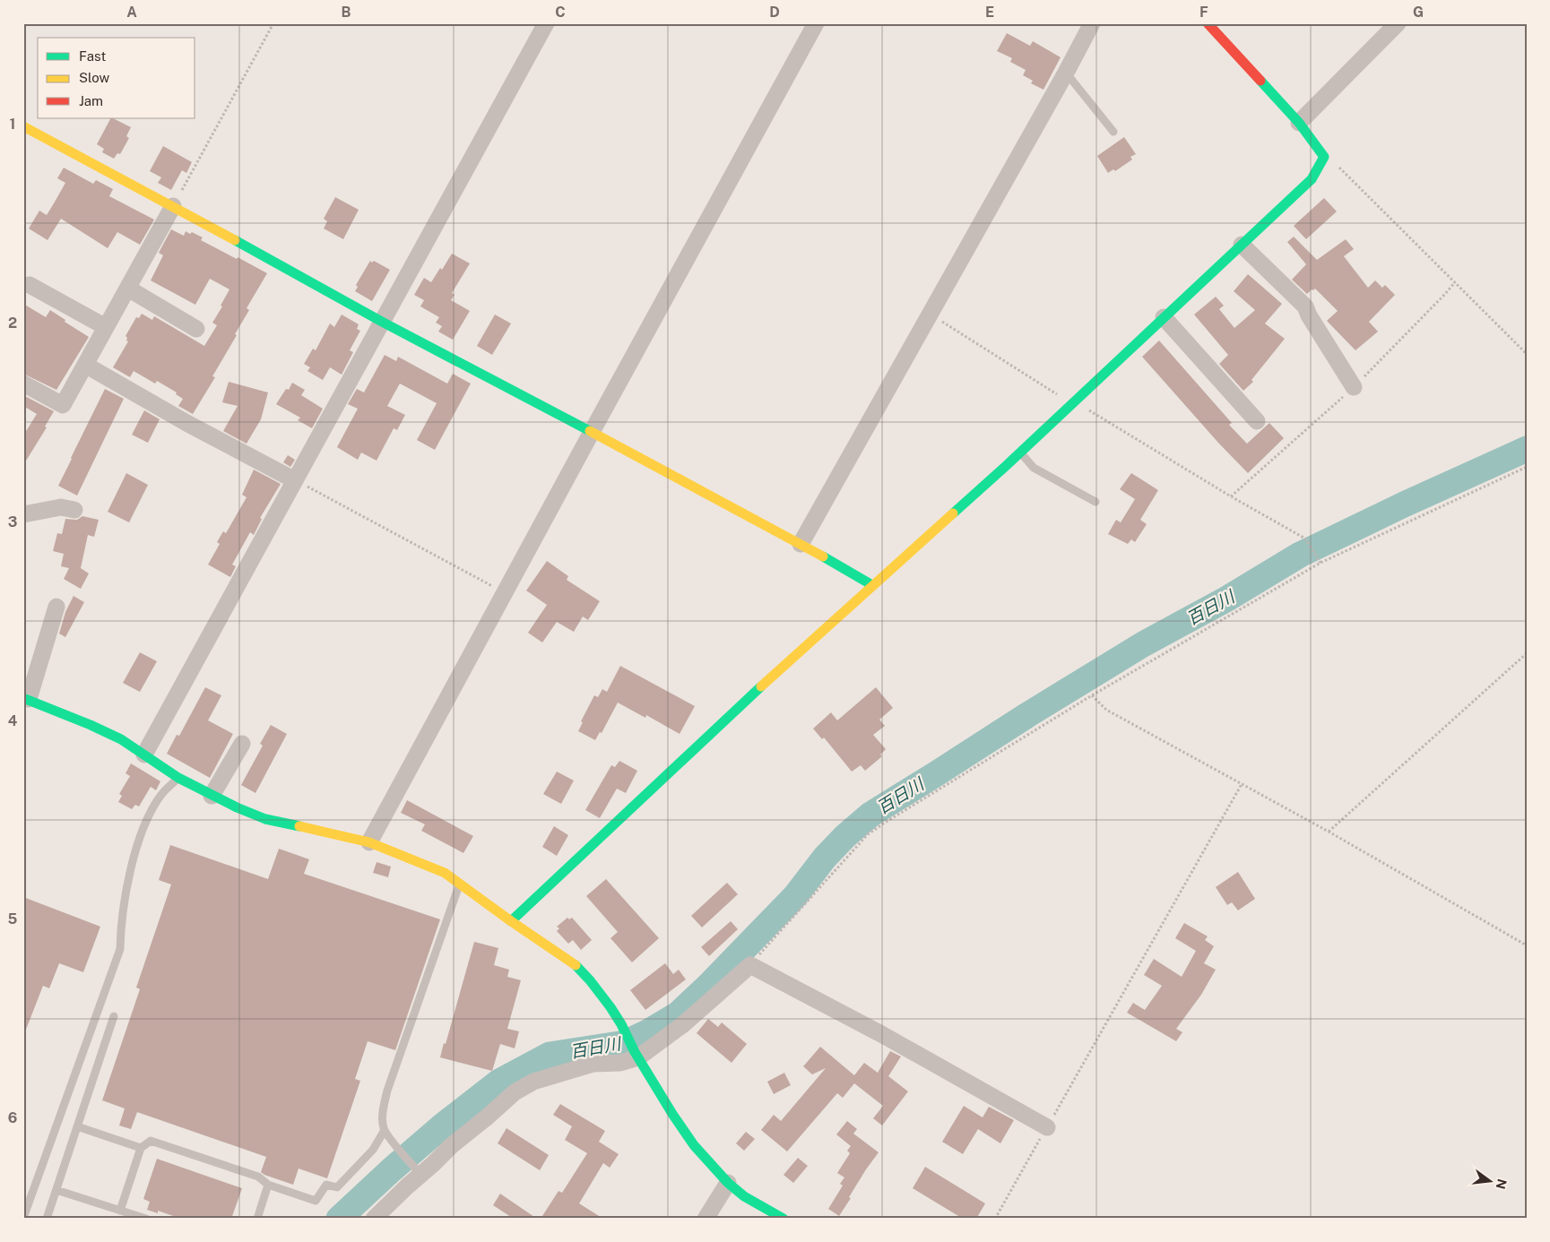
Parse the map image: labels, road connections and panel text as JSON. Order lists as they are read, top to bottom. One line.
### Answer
{"water":["百日川"],"legend":["Fast","Slow","Jam"],"north":"right","grid":{"columns":["A","B","C","D","E","F","G"],"rows":["1","2","3","4","5","6"]}}
